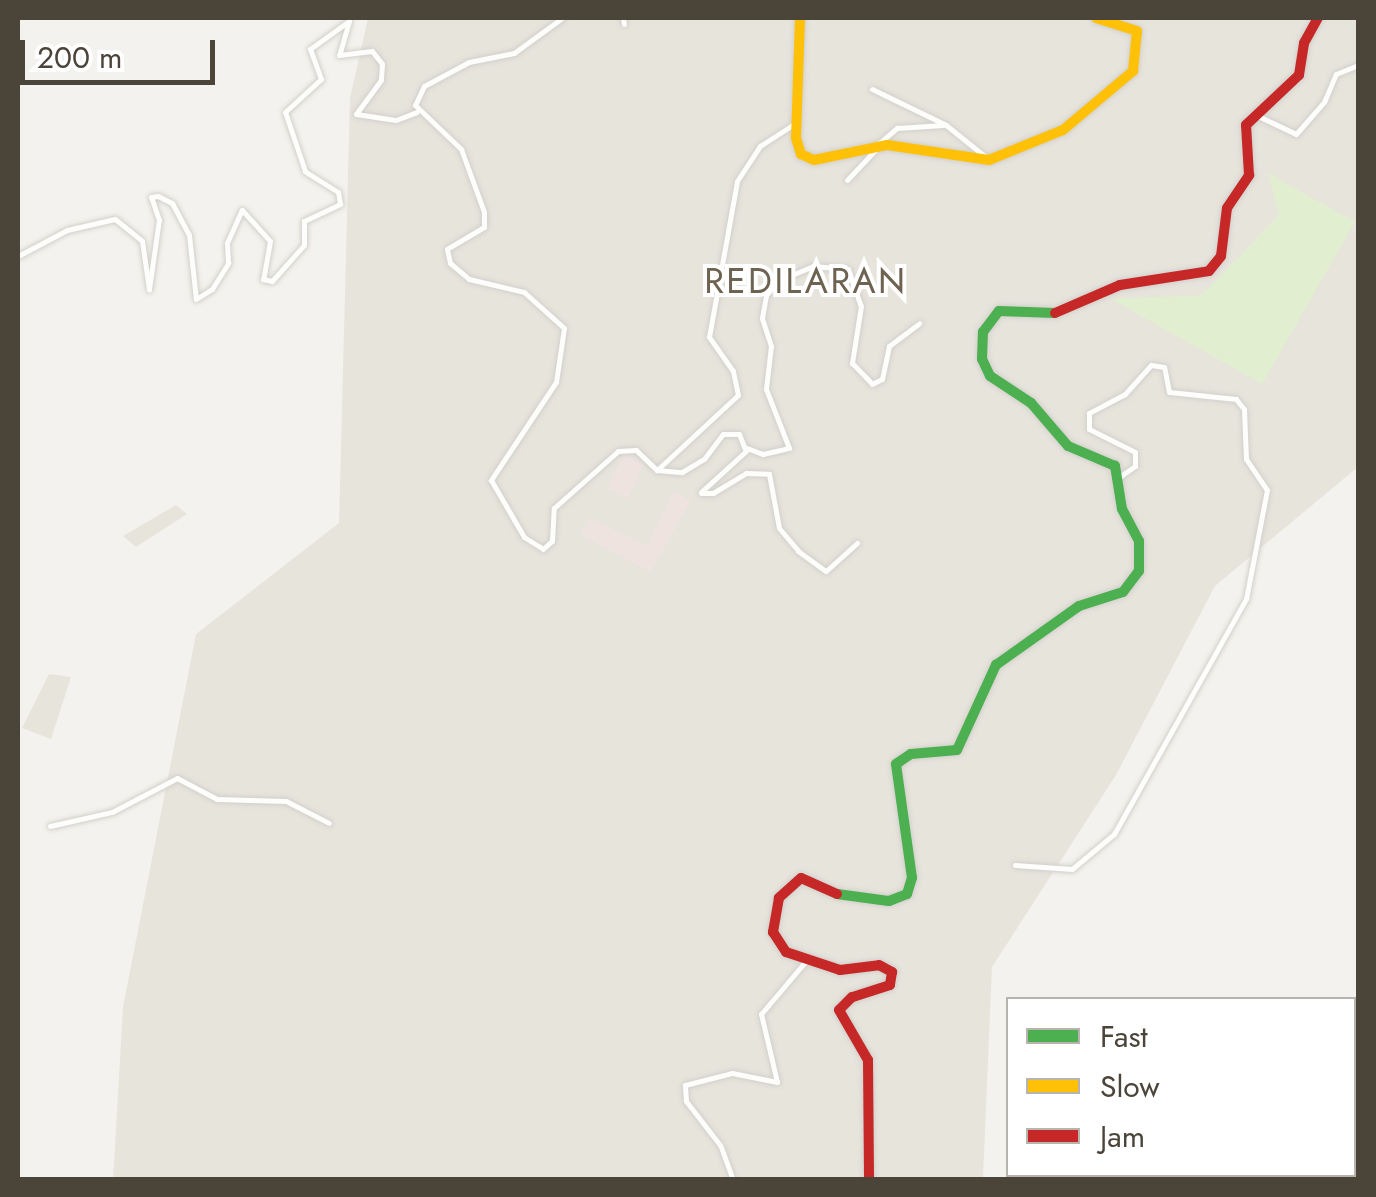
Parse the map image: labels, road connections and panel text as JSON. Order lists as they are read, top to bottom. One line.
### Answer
{"districts":["REDILARAN"],"legend":["Fast","Slow","Jam"],"scale_bar":"200 m"}
